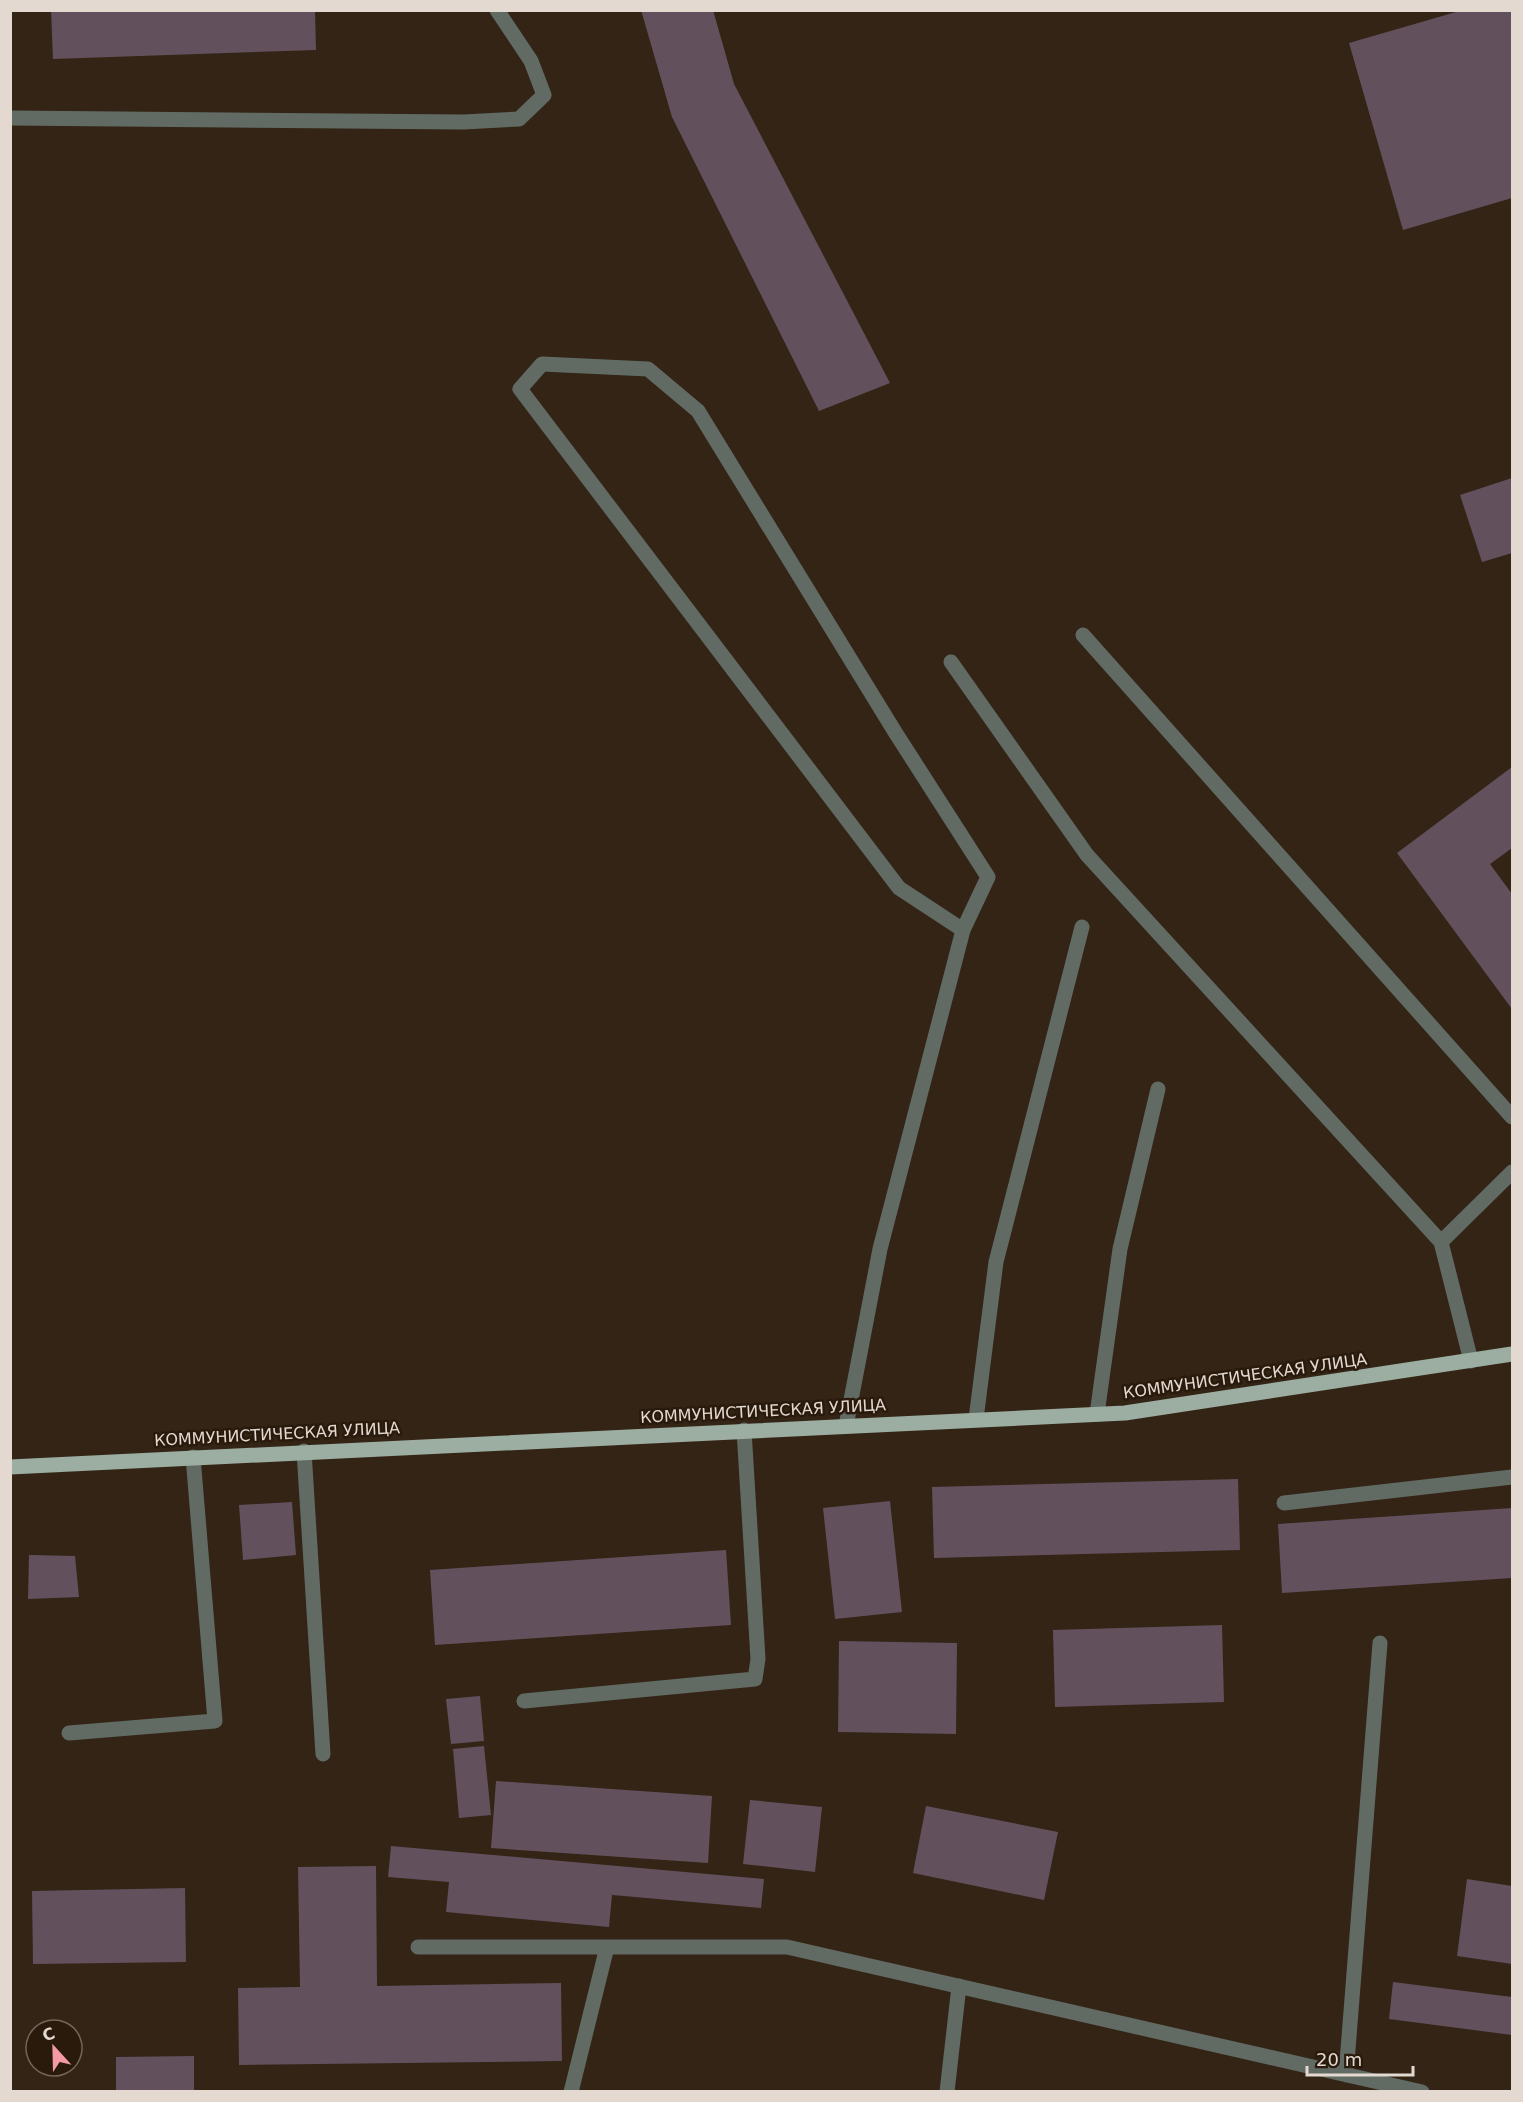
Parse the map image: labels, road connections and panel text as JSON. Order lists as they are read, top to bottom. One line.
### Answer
{"streets":{"main road":["КОММУНИСТИЧЕСКАЯ УЛИЦА"]},"scale_bar":"20 m","north":"top"}
